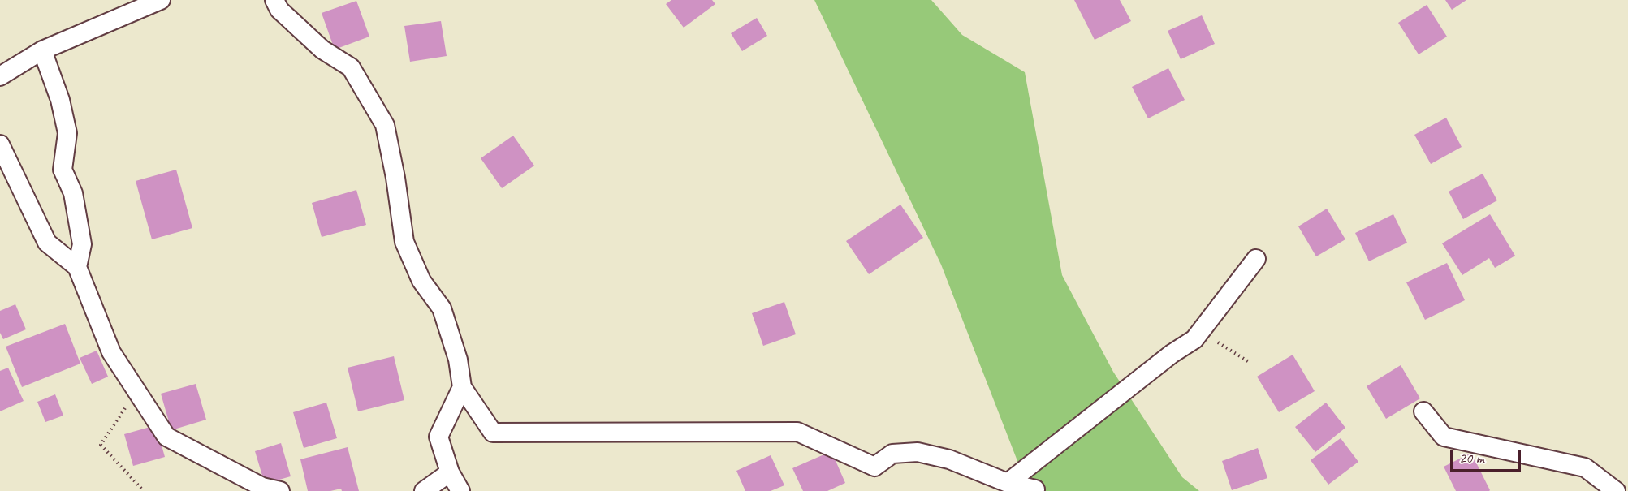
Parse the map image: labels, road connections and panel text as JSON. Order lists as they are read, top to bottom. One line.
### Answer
{"scale_bar":"20 m"}
